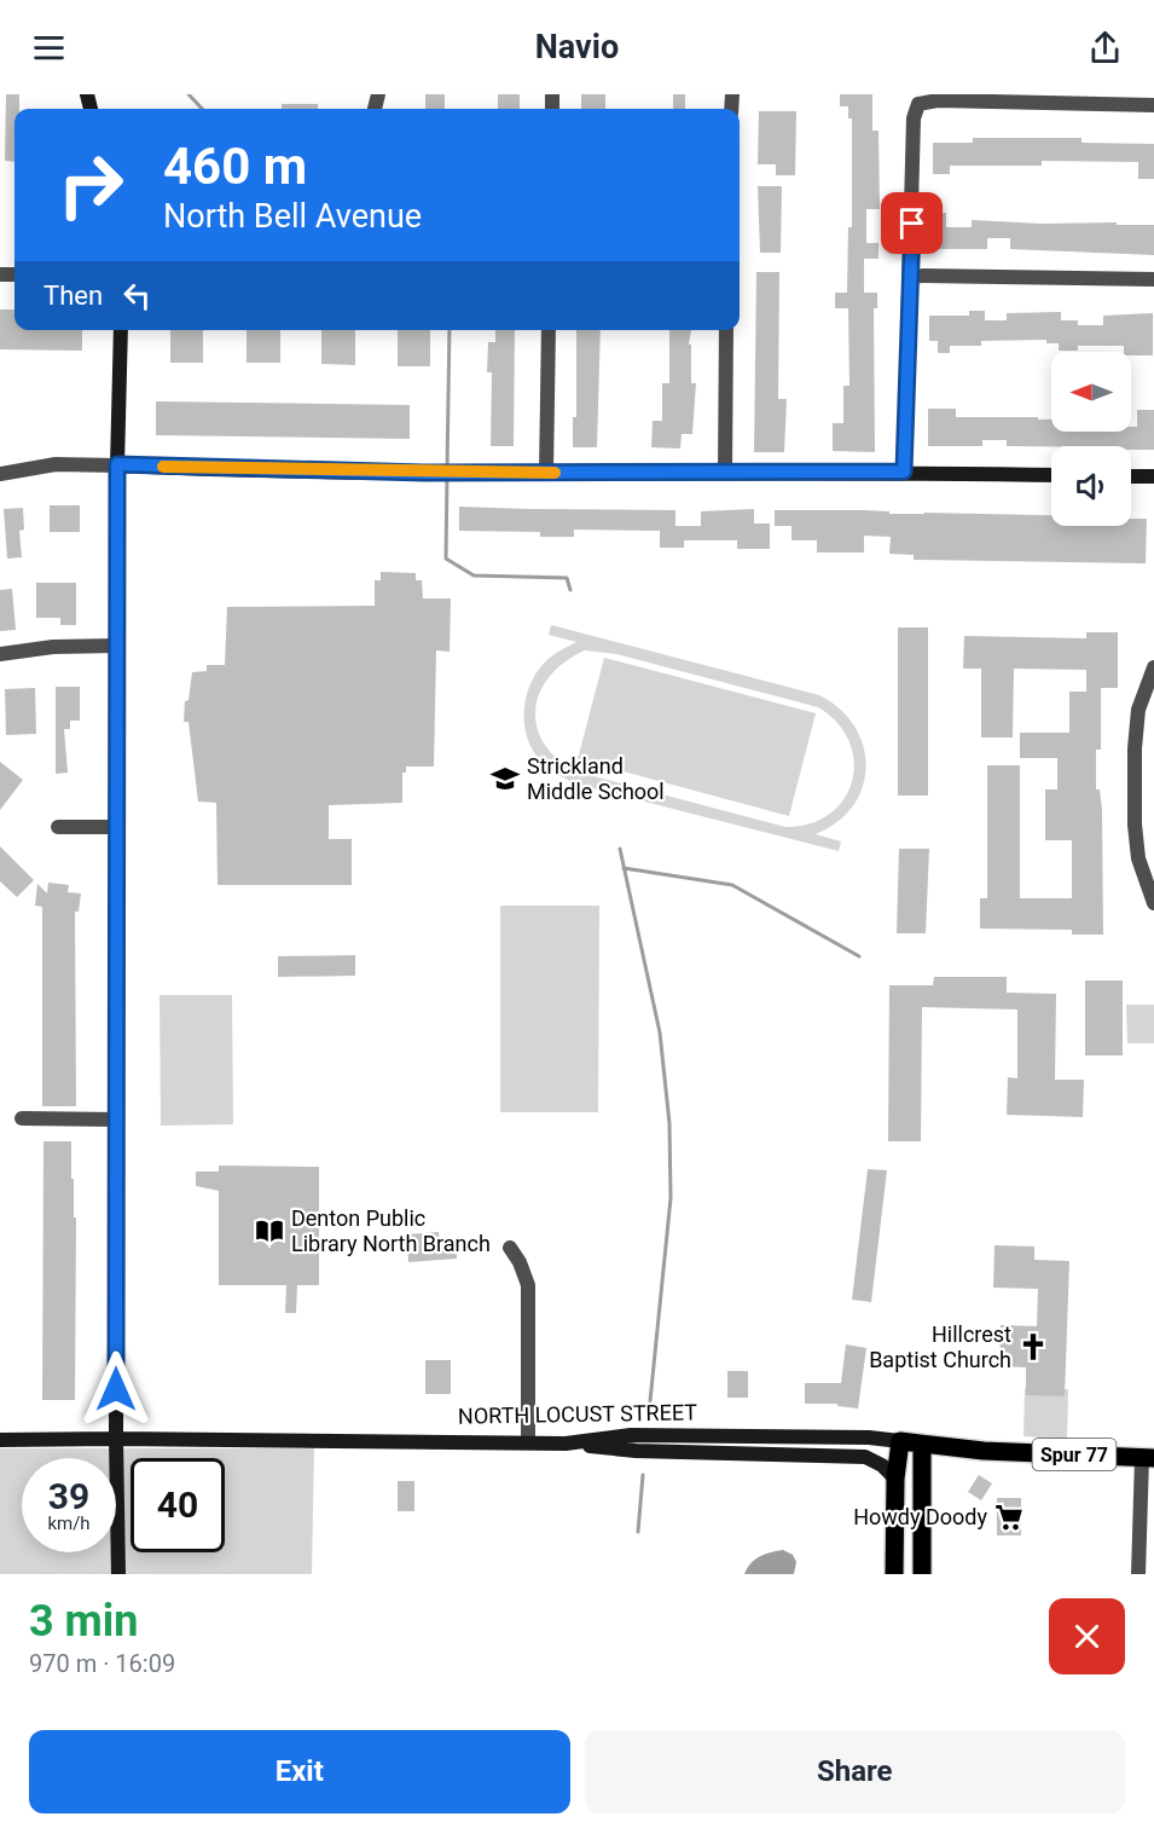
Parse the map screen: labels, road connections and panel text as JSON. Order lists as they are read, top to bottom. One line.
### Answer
{"streets":{"main road":["NORTH LOCUST STREET","Spur 77"]},"places":{"school or university":["Strickland Middle School"],"library":["Denton Public Library North Branch"],"church":["Hillcrest Baptist Church"],"supermarket":["Howdy Doody"]},"north":"left","page":{"header":"Navio","turn":["460 m","North Bell Avenue"],"then":"Then","speed":"39 km/h","limit":"40","heading":["3 min","970 m · 16:09"],"buttons":["Exit","Share"]}}
